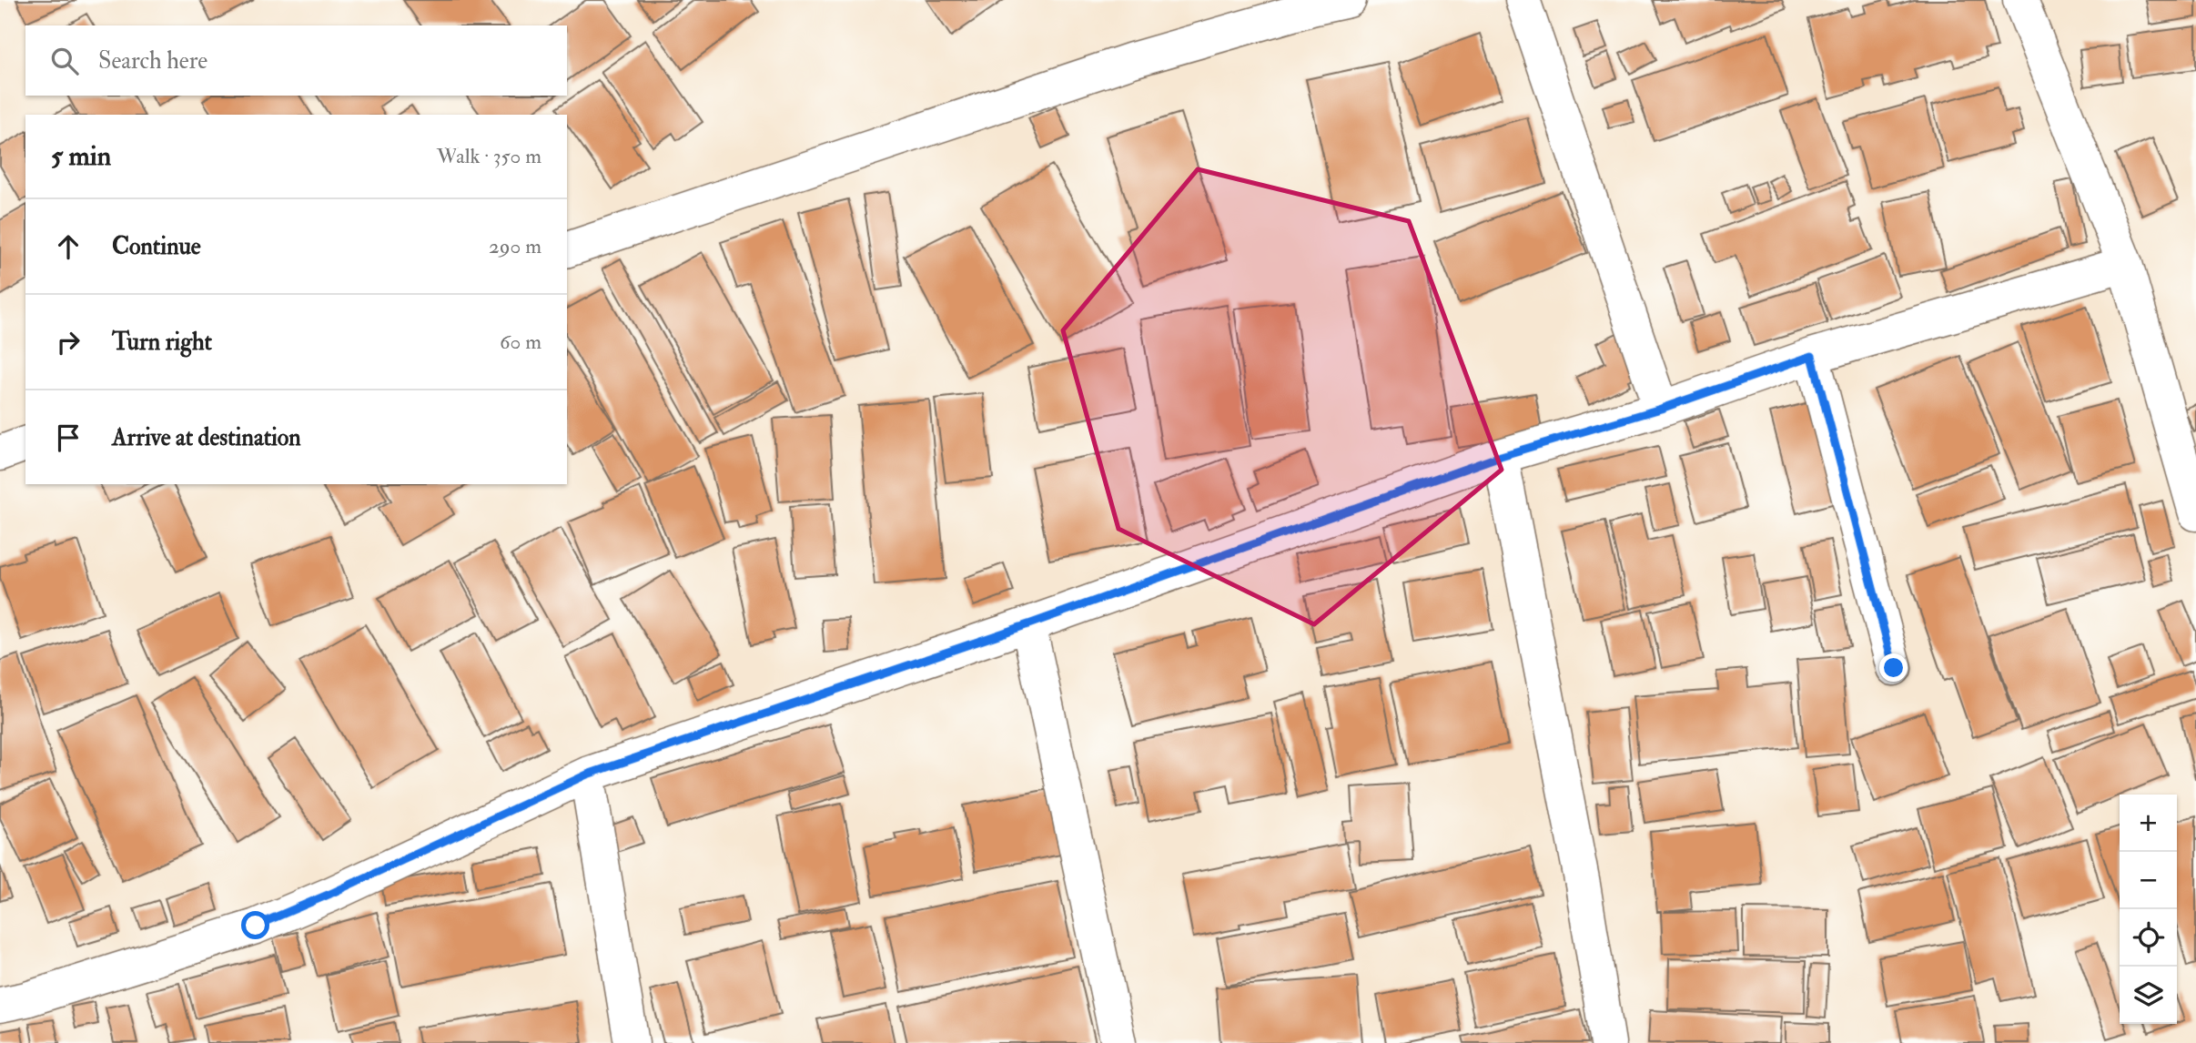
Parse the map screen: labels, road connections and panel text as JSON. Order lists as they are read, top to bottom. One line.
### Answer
{"page":{"search":"Search here","heading":["5 min","Walk · 350 m"],"list":[["Continue","290 m"],["Turn right","60 m"],"Arrive at destination"],"map_buttons":["+","−"]}}
